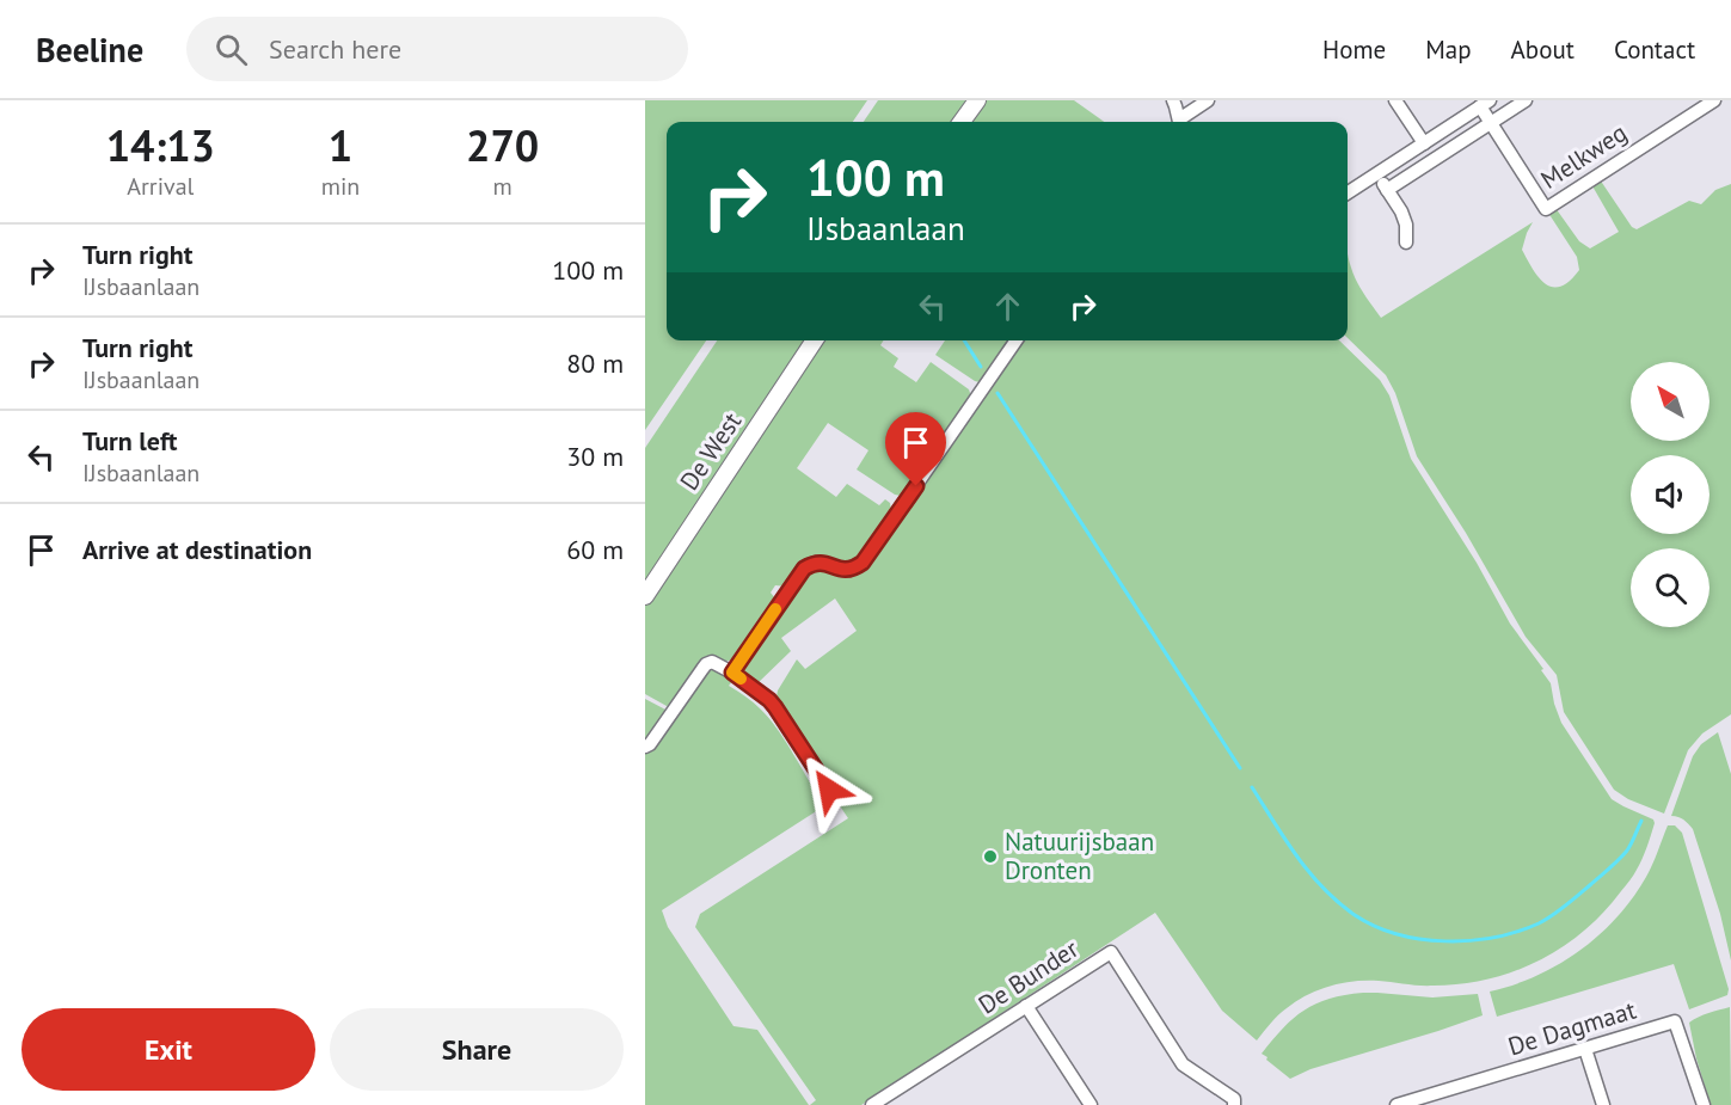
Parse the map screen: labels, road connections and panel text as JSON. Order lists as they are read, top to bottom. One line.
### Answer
{"streets":{"main road":["De West"],"street":["Melkweg","De Bunder","De Dagmaat"]},"places":["Natuurijsbaan Dronten"],"north":"top left","page":{"header":"Beeline","search":"Search here","nav":["Home","Map","About","Contact"],"eta":["14:13","Arrival","1","min","270","m"],"turn":["100 m","IJsbaanlaan"],"list":[{"name":"Turn right","note":"IJsbaanlaan","value":"100 m"},{"name":"Turn right","note":"IJsbaanlaan","value":"80 m"},{"name":"Turn left","note":"IJsbaanlaan","value":"30 m"},{"name":"Arrive at destination","value":"60 m"}],"buttons":["Exit","Share"]}}
